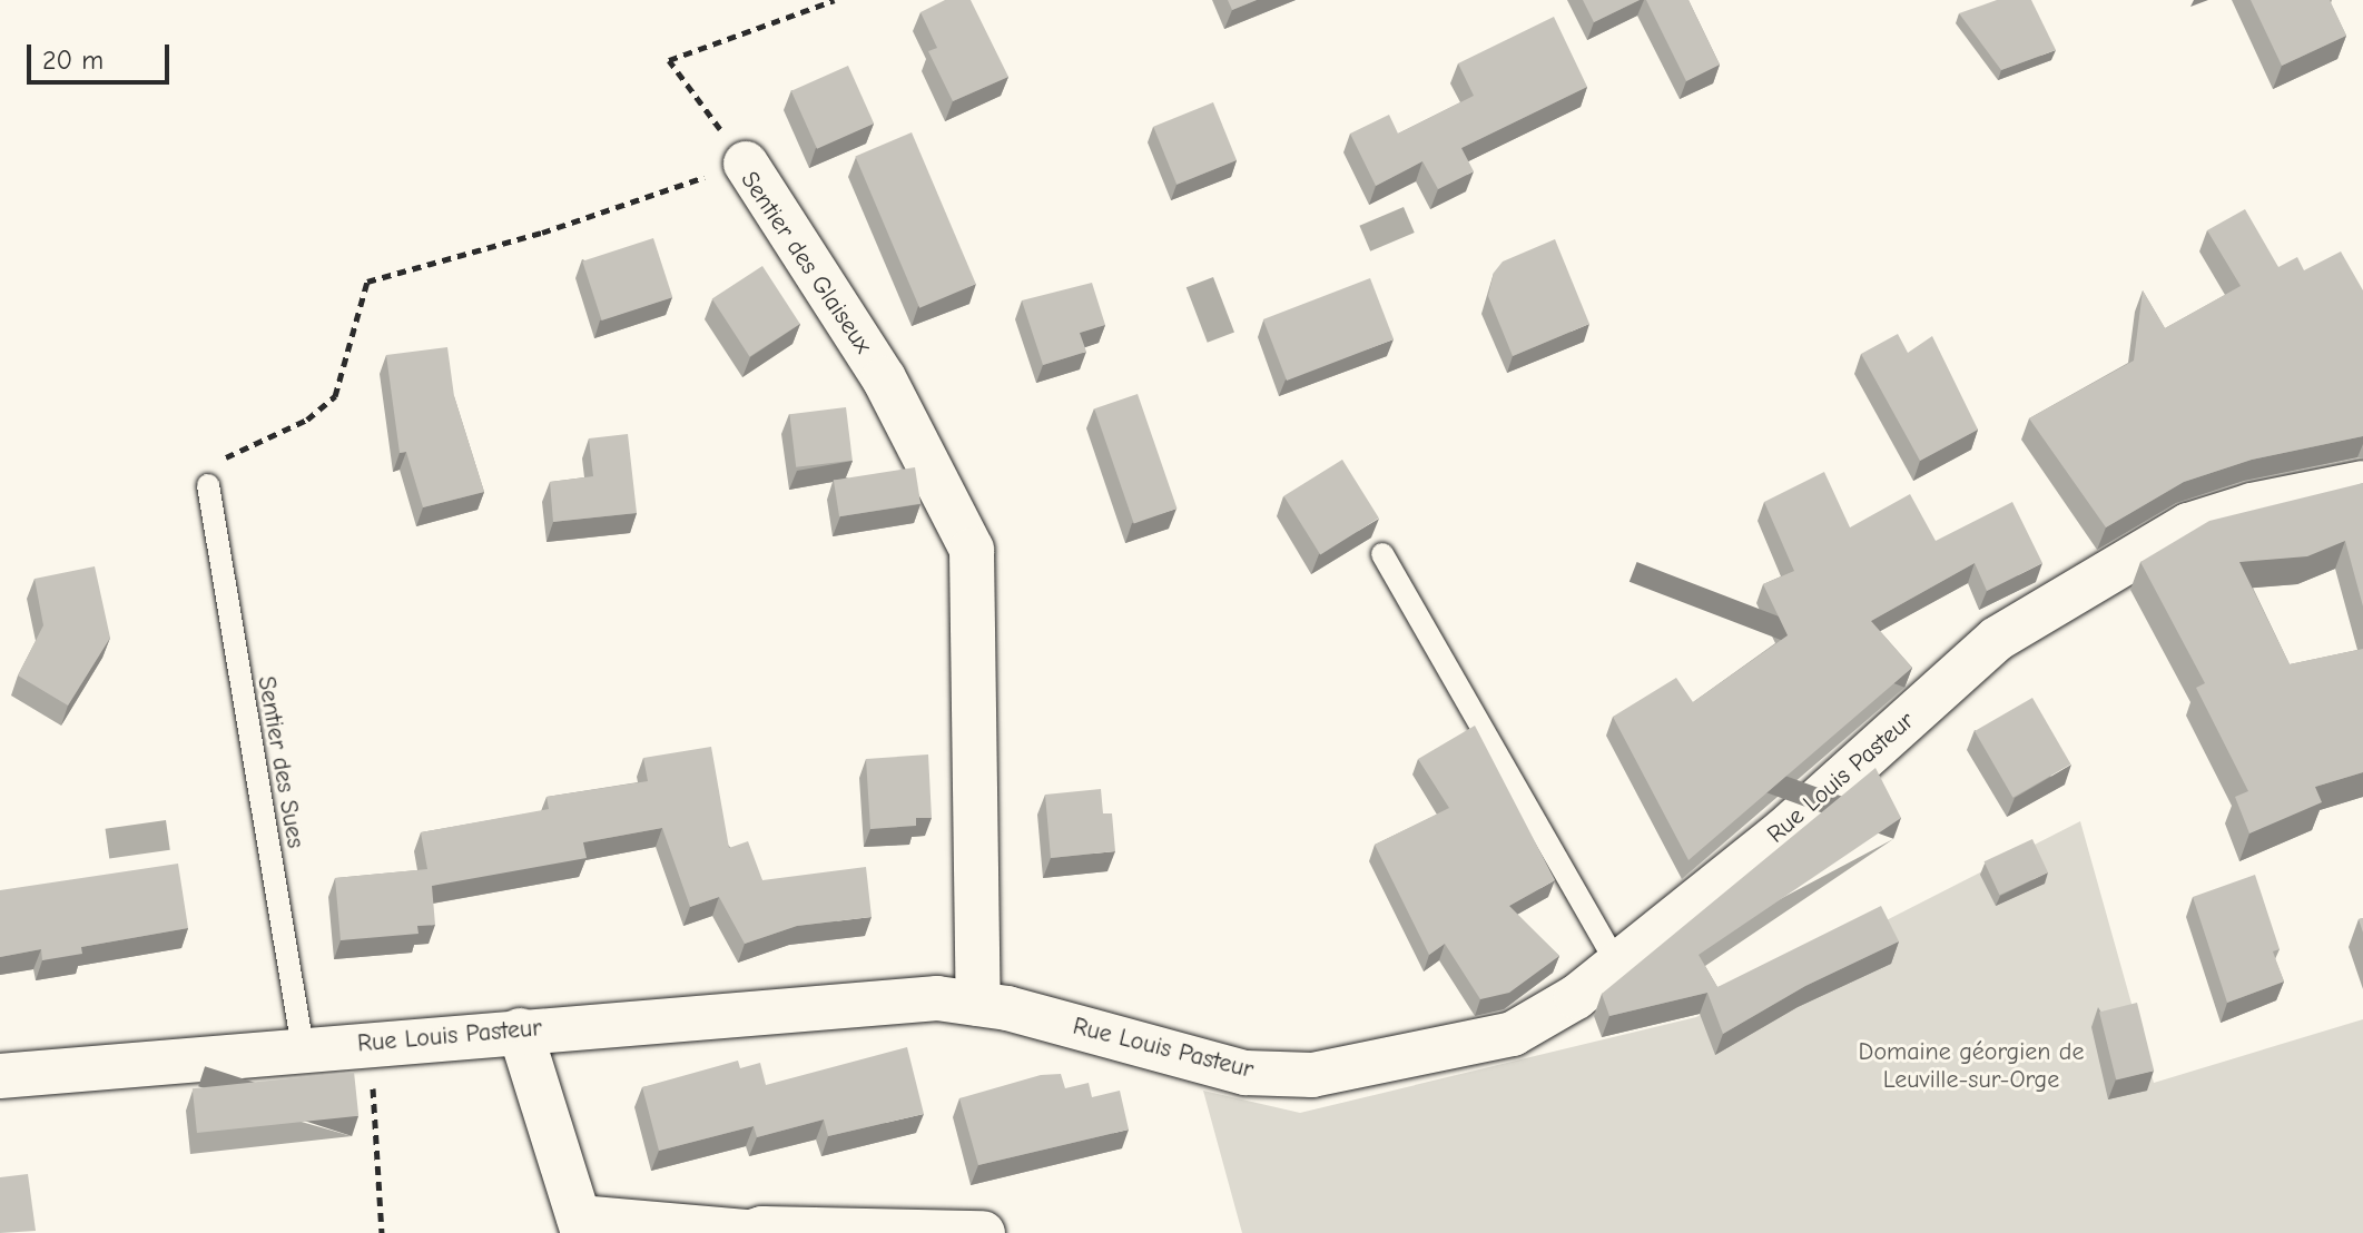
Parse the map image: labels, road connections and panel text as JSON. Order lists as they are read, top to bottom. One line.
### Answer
{"streets":{"street":["Sentier des Glaiseux","Rue Louis Pasteur"],"lane":["Sentier des Sues"]},"crossings":[["Sentier des Glaiseux","Sentier des Sues"],["Sentier des Glaiseux","Rue Louis Pasteur"],["Sentier des Sues","Rue Louis Pasteur"]],"parks":["Domaine géorgien de Leuville-sur-Orge"],"scale_bar":"20 m"}
